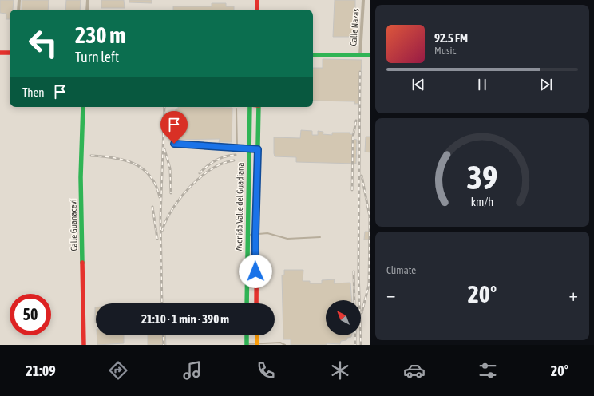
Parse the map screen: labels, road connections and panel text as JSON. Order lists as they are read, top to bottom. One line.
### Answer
{"streets":{"main road":["Avenida Valle del Guadiana","Calle Guanaceví"],"street":["Calle Nazas"]},"north":"top left","page":{"turn":["230 m","Turn left"],"song":["92.5 FM","Music"],"then":"Then","tile":"Climate","heat":["−","20°","+"],"limit":"50","trip":"21:10 · 1 min · 390 m","tabs":["21:09","20°"],"gauge":["39","km/h"]}}
